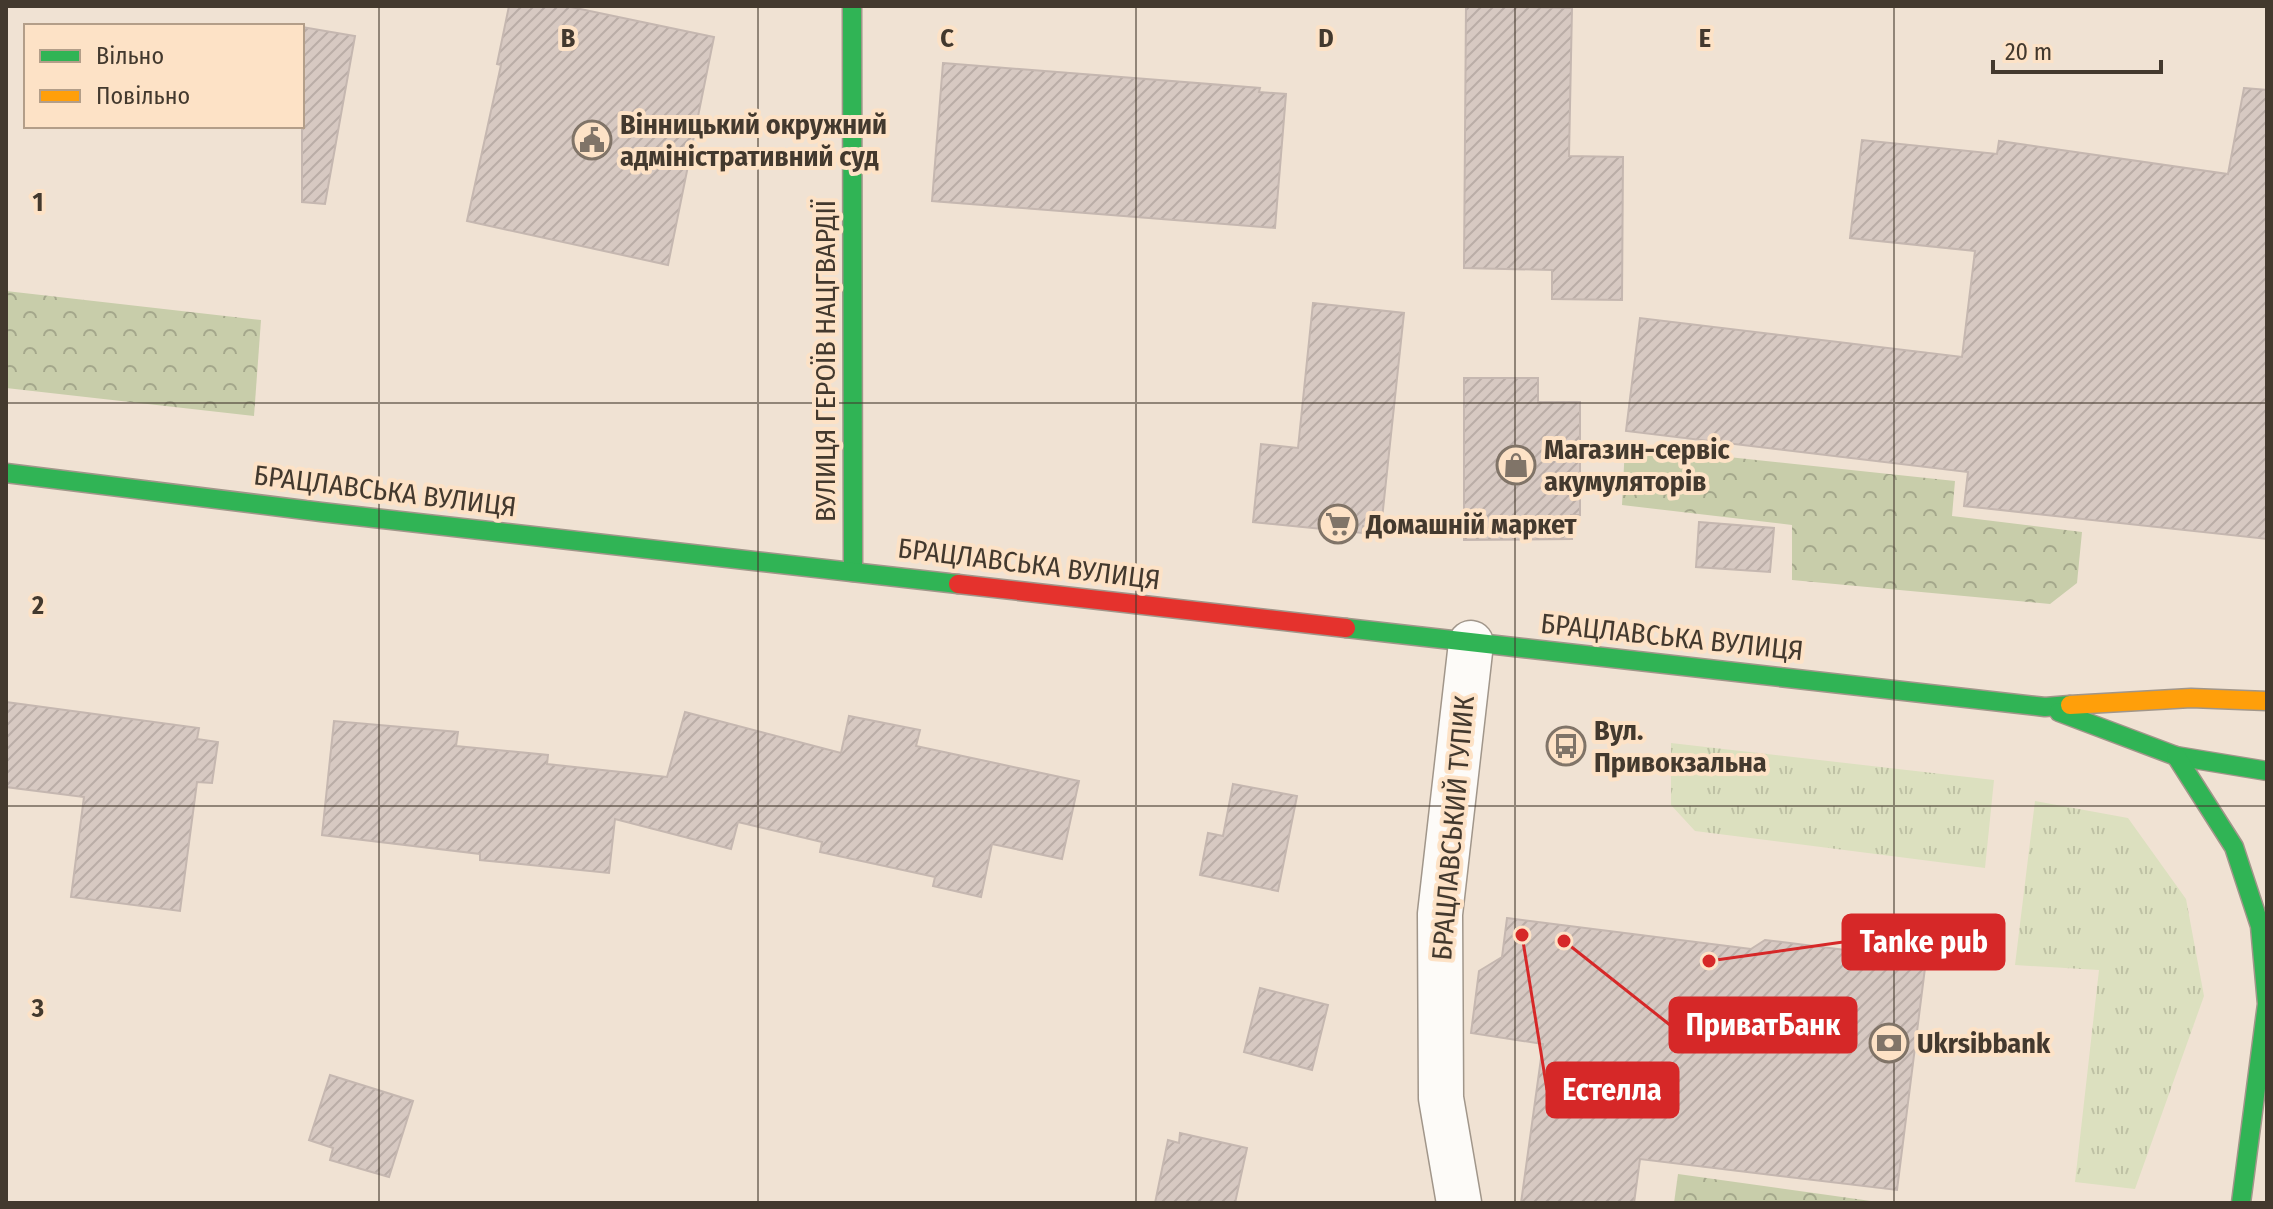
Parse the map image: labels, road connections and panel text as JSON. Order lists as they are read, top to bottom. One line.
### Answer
{"streets":{"main road":["ВУЛИЦЯ ГЕРОЇВ НАЦГВАРДІЇ","БРАЦЛАВСЬКА ВУЛИЦЯ"],"street":["БРАЦЛАВСЬКИЙ ТУПИК"]},"crossings":[["ВУЛИЦЯ ГЕРОЇВ НАЦГВАРДІЇ","БРАЦЛАВСЬКА ВУЛИЦЯ"],["БРАЦЛАВСЬКА ВУЛИЦЯ","БРАЦЛАВСЬКИЙ ТУПИК"]],"places":{"public building":["Вінницький окружний адміністративний суд"],"shop":["Магазин-сервіс акумуляторів"],"supermarket":["Домашній маркет"],"bus stop":["Вул. Привокзальна"],"other":["Естелла","ПриватБанк","Tanke pub"],"bank":["Ukrsibbank"]},"legend":["Вільно","Повільно"],"scale_bar":"20 m","grid":{"columns":["B","C","D","E"],"rows":["1","2","3"]}}
